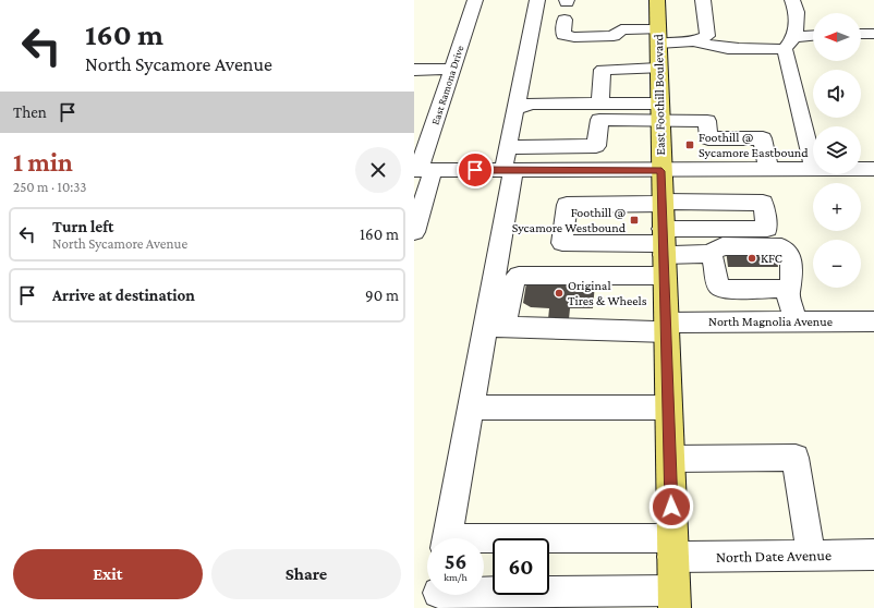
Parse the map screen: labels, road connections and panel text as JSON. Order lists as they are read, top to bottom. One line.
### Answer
{"streets":{"main road":["East Foothill Boulevard"],"street":["East Ramona Drive","North Magnolia Avenue","North Date Avenue"]},"crossings":[["East Foothill Boulevard","North Magnolia Avenue"],["East Foothill Boulevard","North Date Avenue"]],"places":{"transit":["Foothill @ Sycamore Eastbound","Foothill @ Sycamore Westbound"],"other":["KFC","Original Tires & Wheels"]},"north":"left","page":{"turn":["160 m","North Sycamore Avenue"],"map_buttons":["+","−"],"then":"Then","heading":["1 min","250 m · 10:33"],"list":[{"name":"Turn left","note":"North Sycamore Avenue","value":"160 m"},{"name":"Arrive at destination","value":"90 m"}],"speed":"56 km/h","limit":"60","buttons":["Exit","Share"]}}
